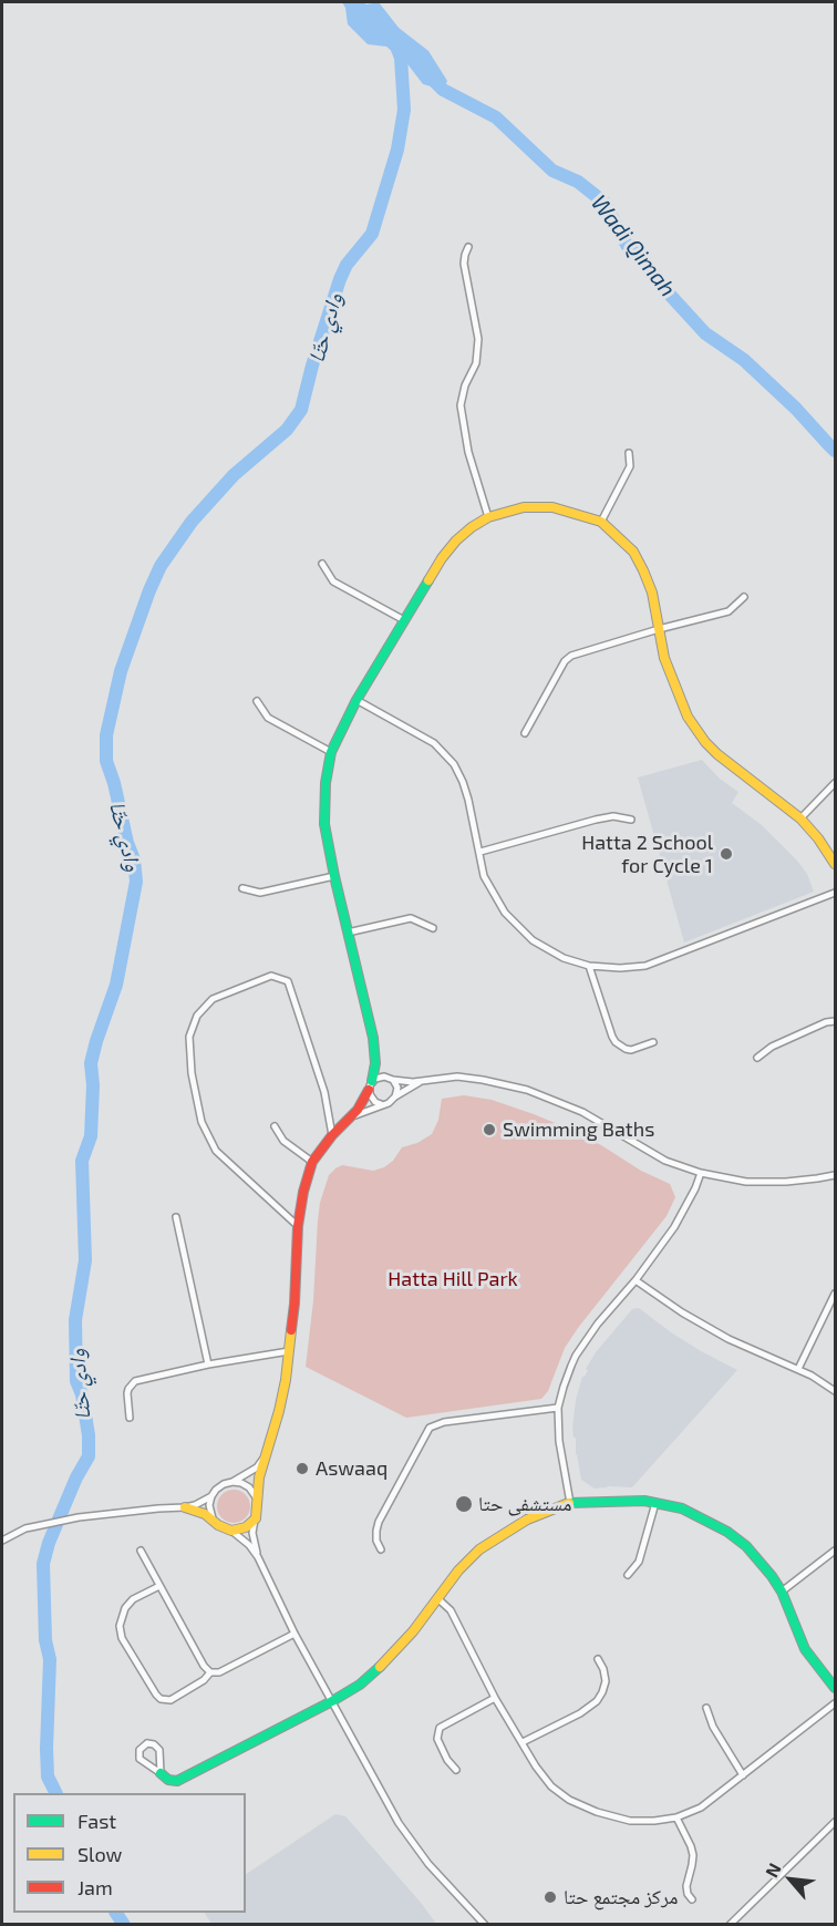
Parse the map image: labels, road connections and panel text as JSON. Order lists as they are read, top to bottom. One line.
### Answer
{"water":["Wadi Qimah","وادي حتّا"],"parks":["Hatta Hill Park"],"places":["Hatta 2 School for Cycle 1","Swimming Baths","Aswaaq","مستشفى حتا","مركز مجتمع حتا"],"legend":["Fast","Slow","Jam"],"north":"top left"}
